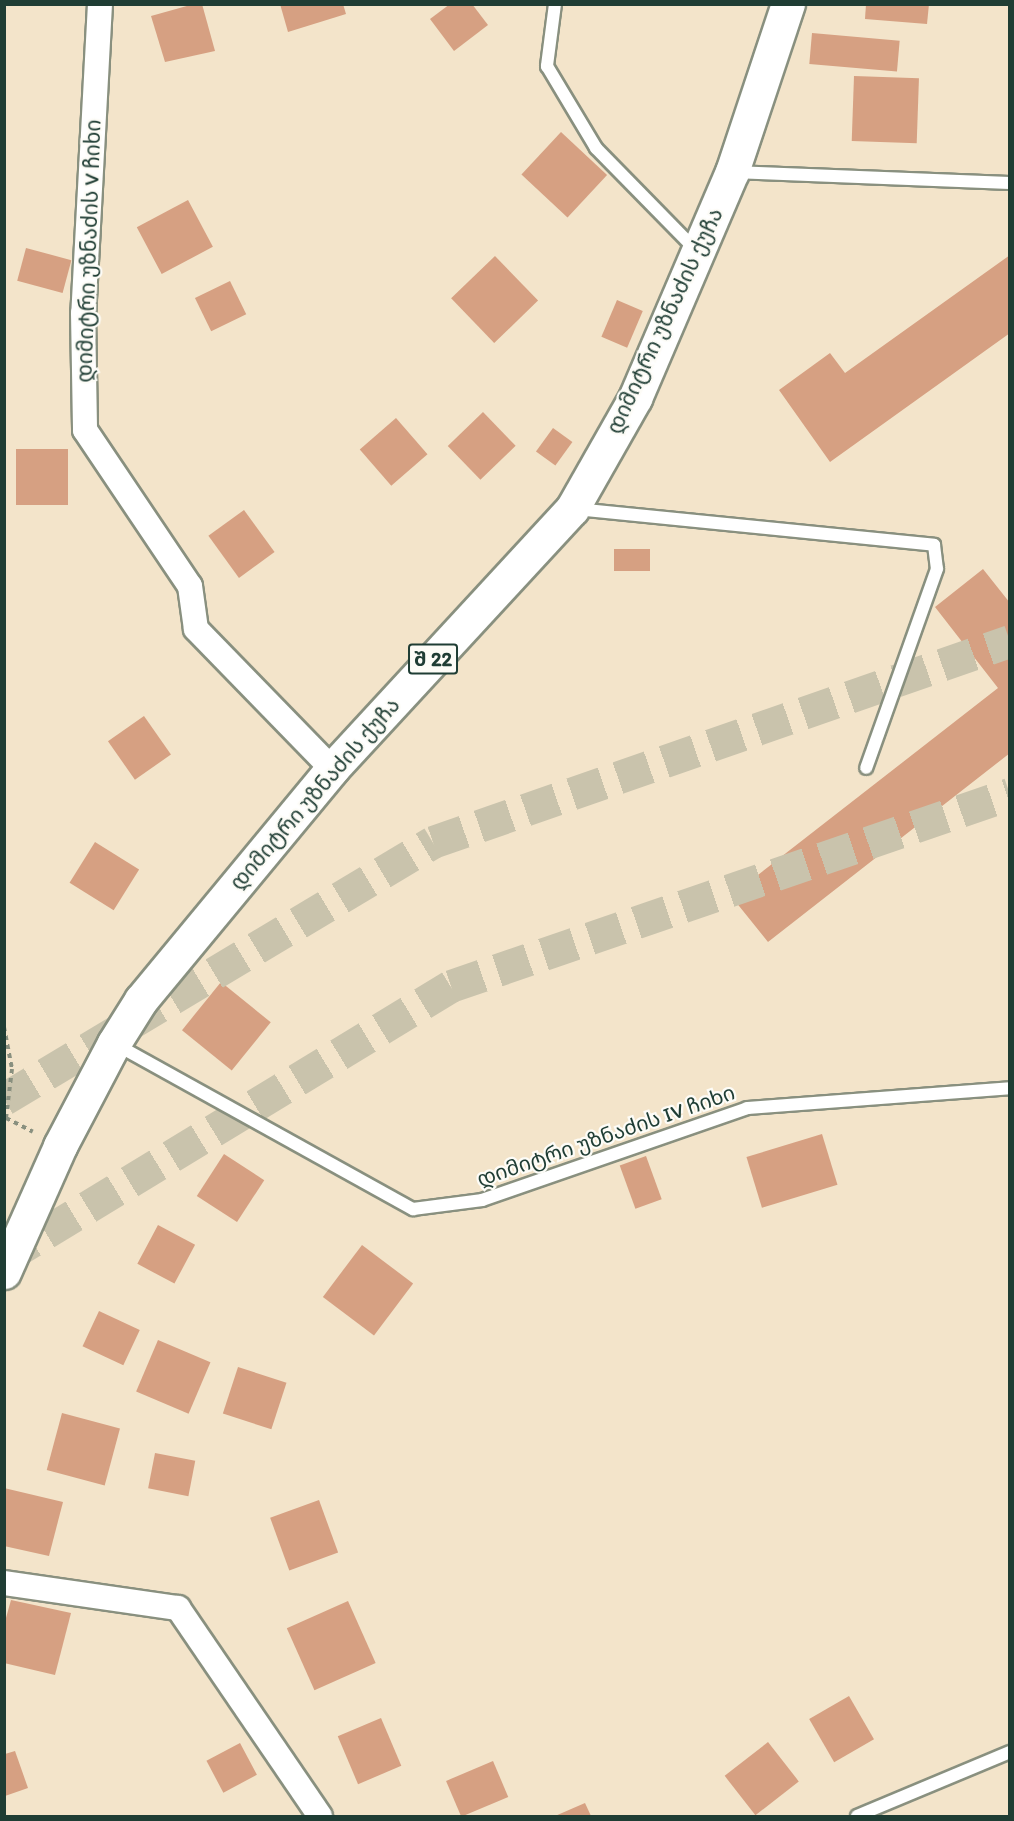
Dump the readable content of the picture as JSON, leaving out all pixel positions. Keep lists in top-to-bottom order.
{
  "streets": {
    "main road": ["დიმიტრი უზნაძის ქუჩა", "შ 22"],
    "street": ["დიმიტრი უზნაძის V ჩიხი"],
    "lane": ["დიმიტრი უზნაძის IV ჩიხი"]
  },
  "crossings": [
    ["დიმიტრი უზნაძის V ჩიხი", "დიმიტრი უზნაძის ქუჩა"],
    ["დიმიტრი უზნაძის ქუჩა", "დიმიტრი უზნაძის IV ჩიხი"]
  ]
}
